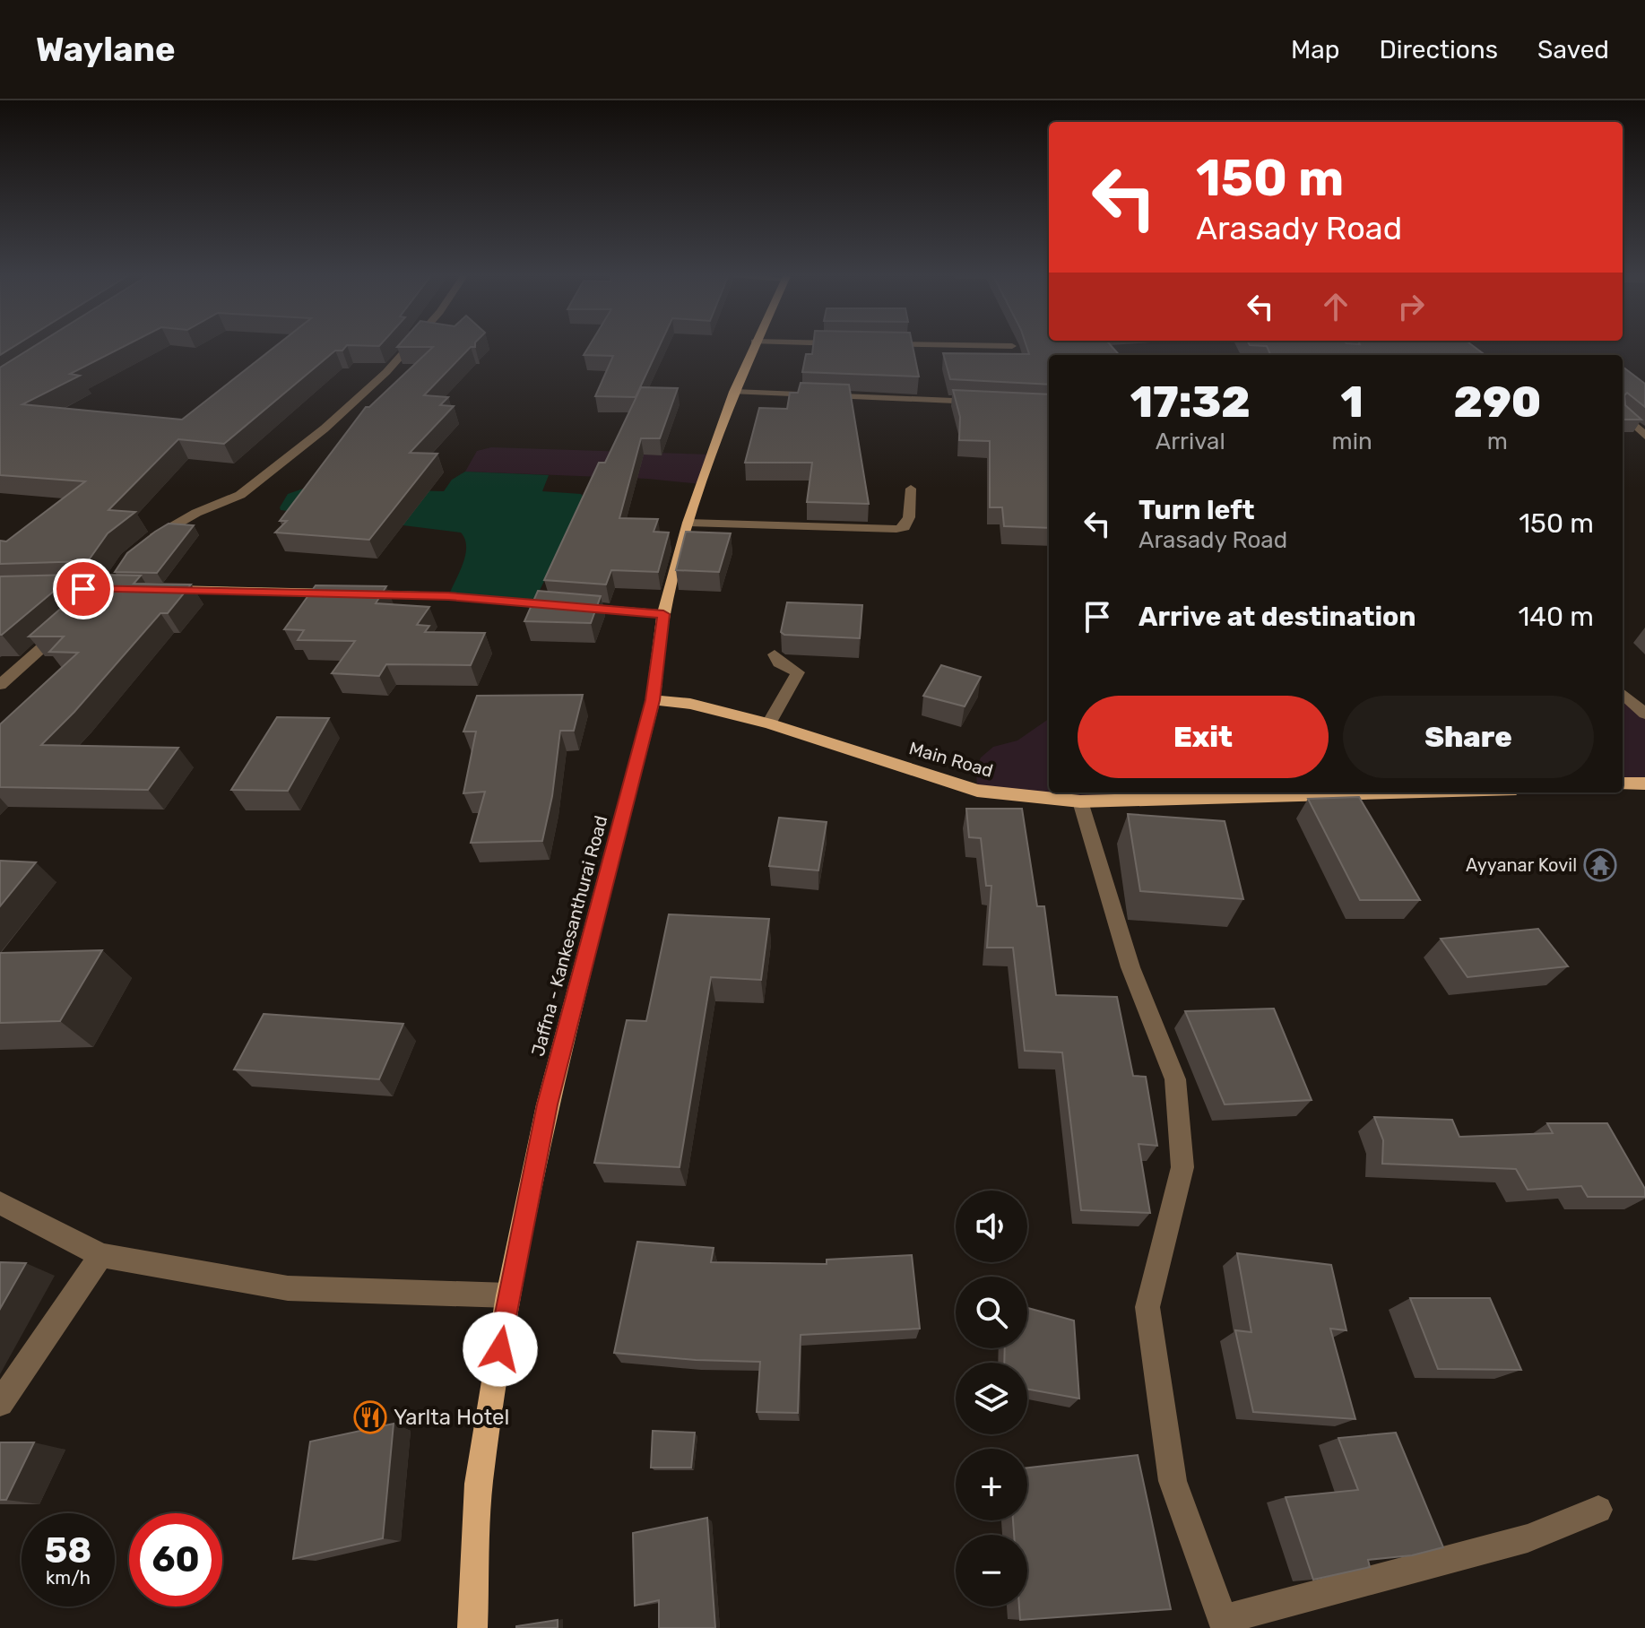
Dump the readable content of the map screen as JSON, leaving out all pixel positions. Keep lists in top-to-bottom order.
{
  "streets": {
    "main road": ["Main Road", "Jaffna - Kankesanthurai Road"]
  },
  "crossings": [
    ["Main Road", "Jaffna - Kankesanthurai Road"]
  ],
  "places": {
    "temple": ["Ayyanar Kovil"],
    "restaurant": ["Yarlta Hotel"]
  },
  "page": {
    "header": "Waylane",
    "nav": ["Map", "Directions", "Saved"],
    "turn": ["150 m", "Arasady Road"],
    "eta": [
      "17:32",
      "Arrival",
      "1",
      "min",
      "290",
      "m"
    ],
    "list": [
      {
        "name": "Turn left",
        "note": "Arasady Road",
        "value": "150 m"
      },
      {
        "name": "Arrive at destination",
        "value": "140 m"
      }
    ],
    "buttons": ["Exit", "Share"],
    "map_buttons": ["+", "−"],
    "speed": "58 km/h",
    "limit": "60"
  }
}
